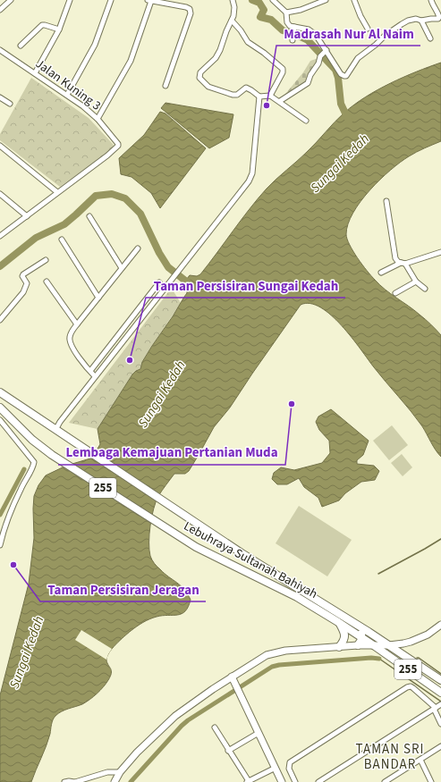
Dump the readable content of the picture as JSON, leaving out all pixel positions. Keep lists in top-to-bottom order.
{
  "streets": {
    "main road": ["255", "Lebuhraya Sultanah Bahiyah"],
    "street": ["Jalan Kuning 3"]
  },
  "districts": ["TAMAN SRI BANDAR"],
  "water": ["Sungai Kedah"],
  "places": [
    "Madrasah Nur Al Naim",
    "Taman Persisiran Sungai Kedah",
    "Lembaga Kemajuan Pertanian Muda",
    "Taman Persisiran Jeragan"
  ]
}
